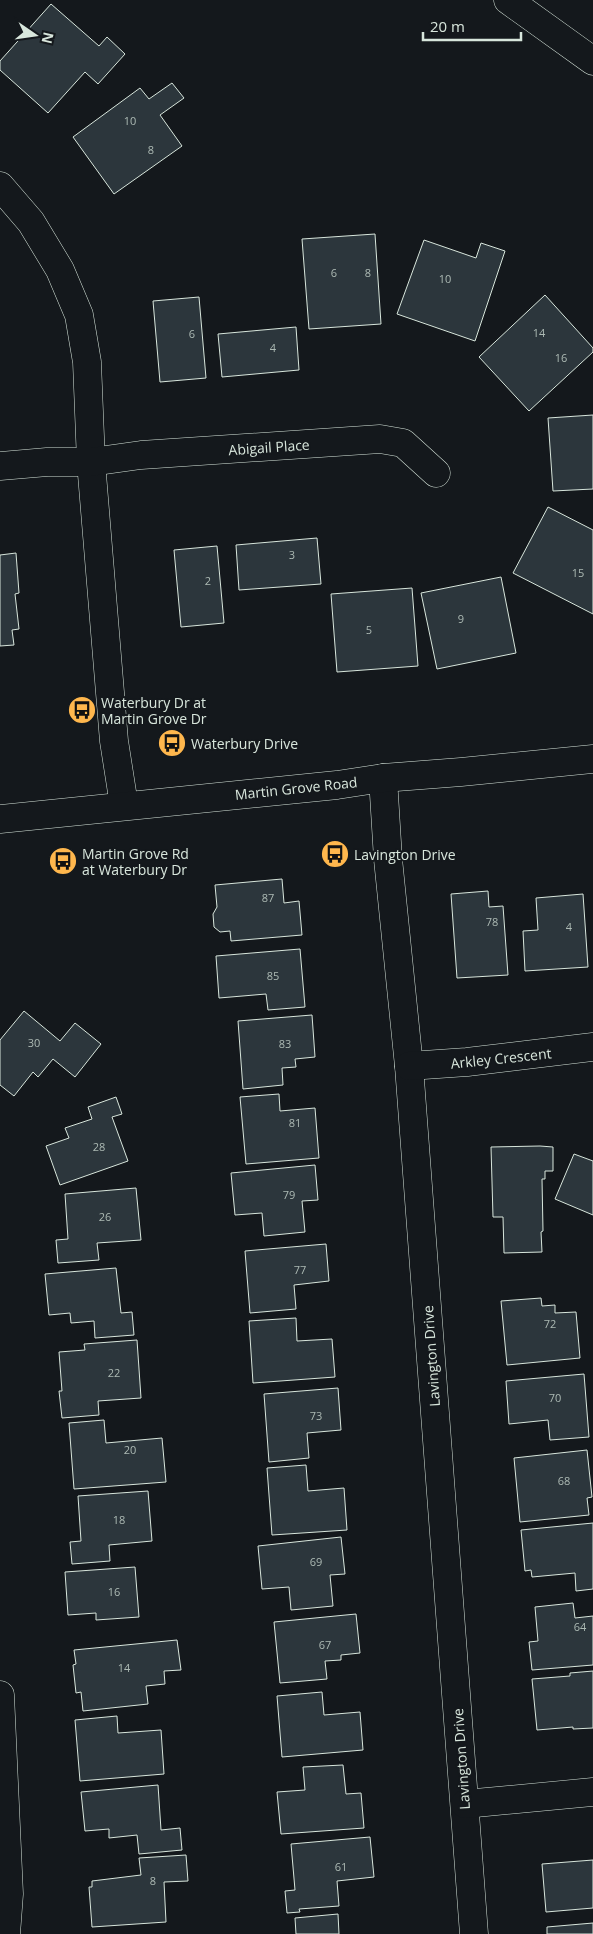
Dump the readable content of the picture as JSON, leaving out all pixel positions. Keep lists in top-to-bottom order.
{
  "streets": {
    "main road": [
      "Abigail Place",
      "Martin Grove Road",
      "Arkley Crescent",
      "Lavington Drive"
    ]
  },
  "crossings": [
    ["Martin Grove Road", "Lavington Drive"],
    ["Arkley Crescent", "Lavington Drive"]
  ],
  "places": {
    "bus stop": [
      "Waterbury Dr at Martin Grove Dr",
      "Waterbury Drive",
      "Lavington Drive",
      "Martin Grove Rd at Waterbury Dr"
    ]
  },
  "house_numbers": [
    "10",
    "8",
    "6",
    "8",
    "10",
    "14",
    "6",
    "4",
    "16",
    "3",
    "15",
    "2",
    "9",
    "5",
    "87",
    "78",
    "4",
    "85",
    "30",
    "83",
    "81",
    "28",
    "79",
    "26",
    "77",
    "72",
    "22",
    "70",
    "73",
    "20",
    "68",
    "18",
    "69",
    "16",
    "64",
    "67",
    "14",
    "61",
    "8"
  ],
  "scale_bar": "20 m",
  "north": "right"
}
